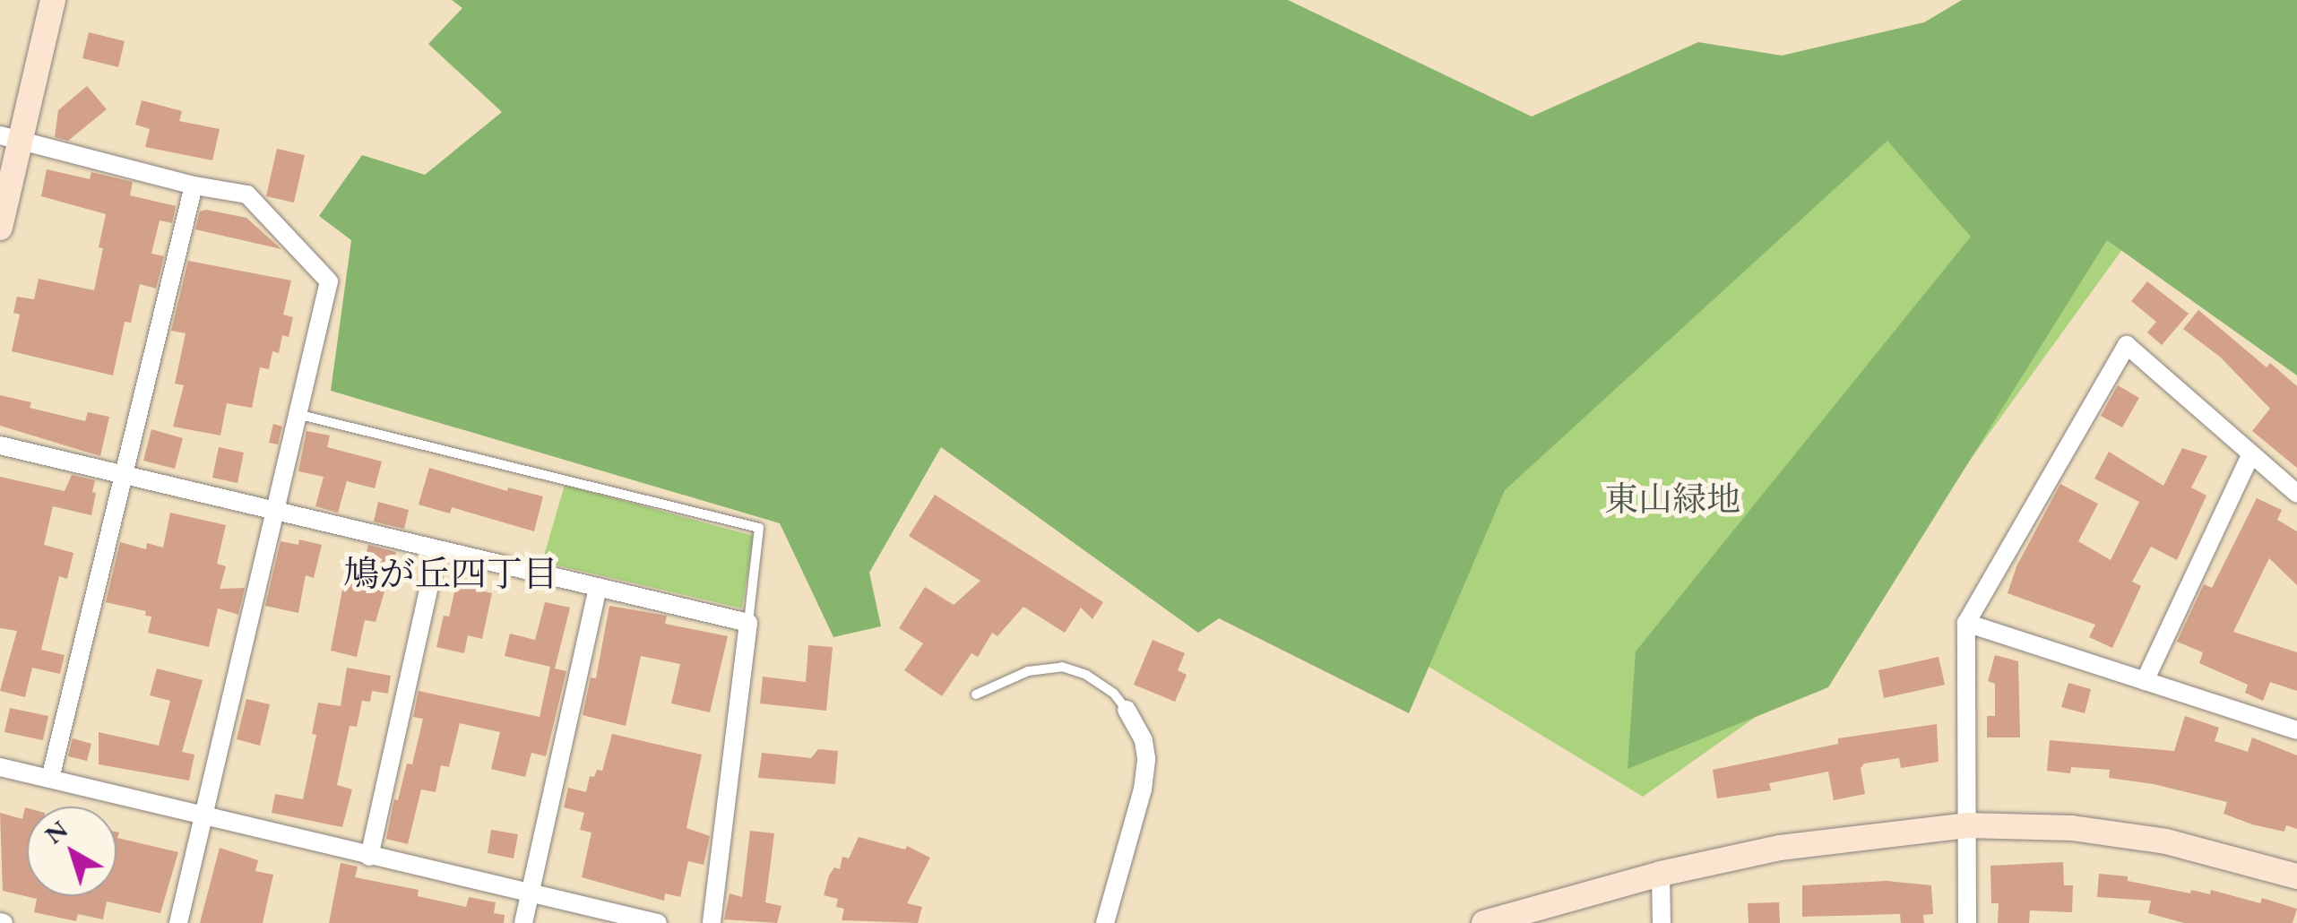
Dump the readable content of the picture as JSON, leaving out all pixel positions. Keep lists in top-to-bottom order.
{
  "districts": ["鳩が丘四丁目"],
  "parks": ["東山緑地"],
  "north": "top left"
}
